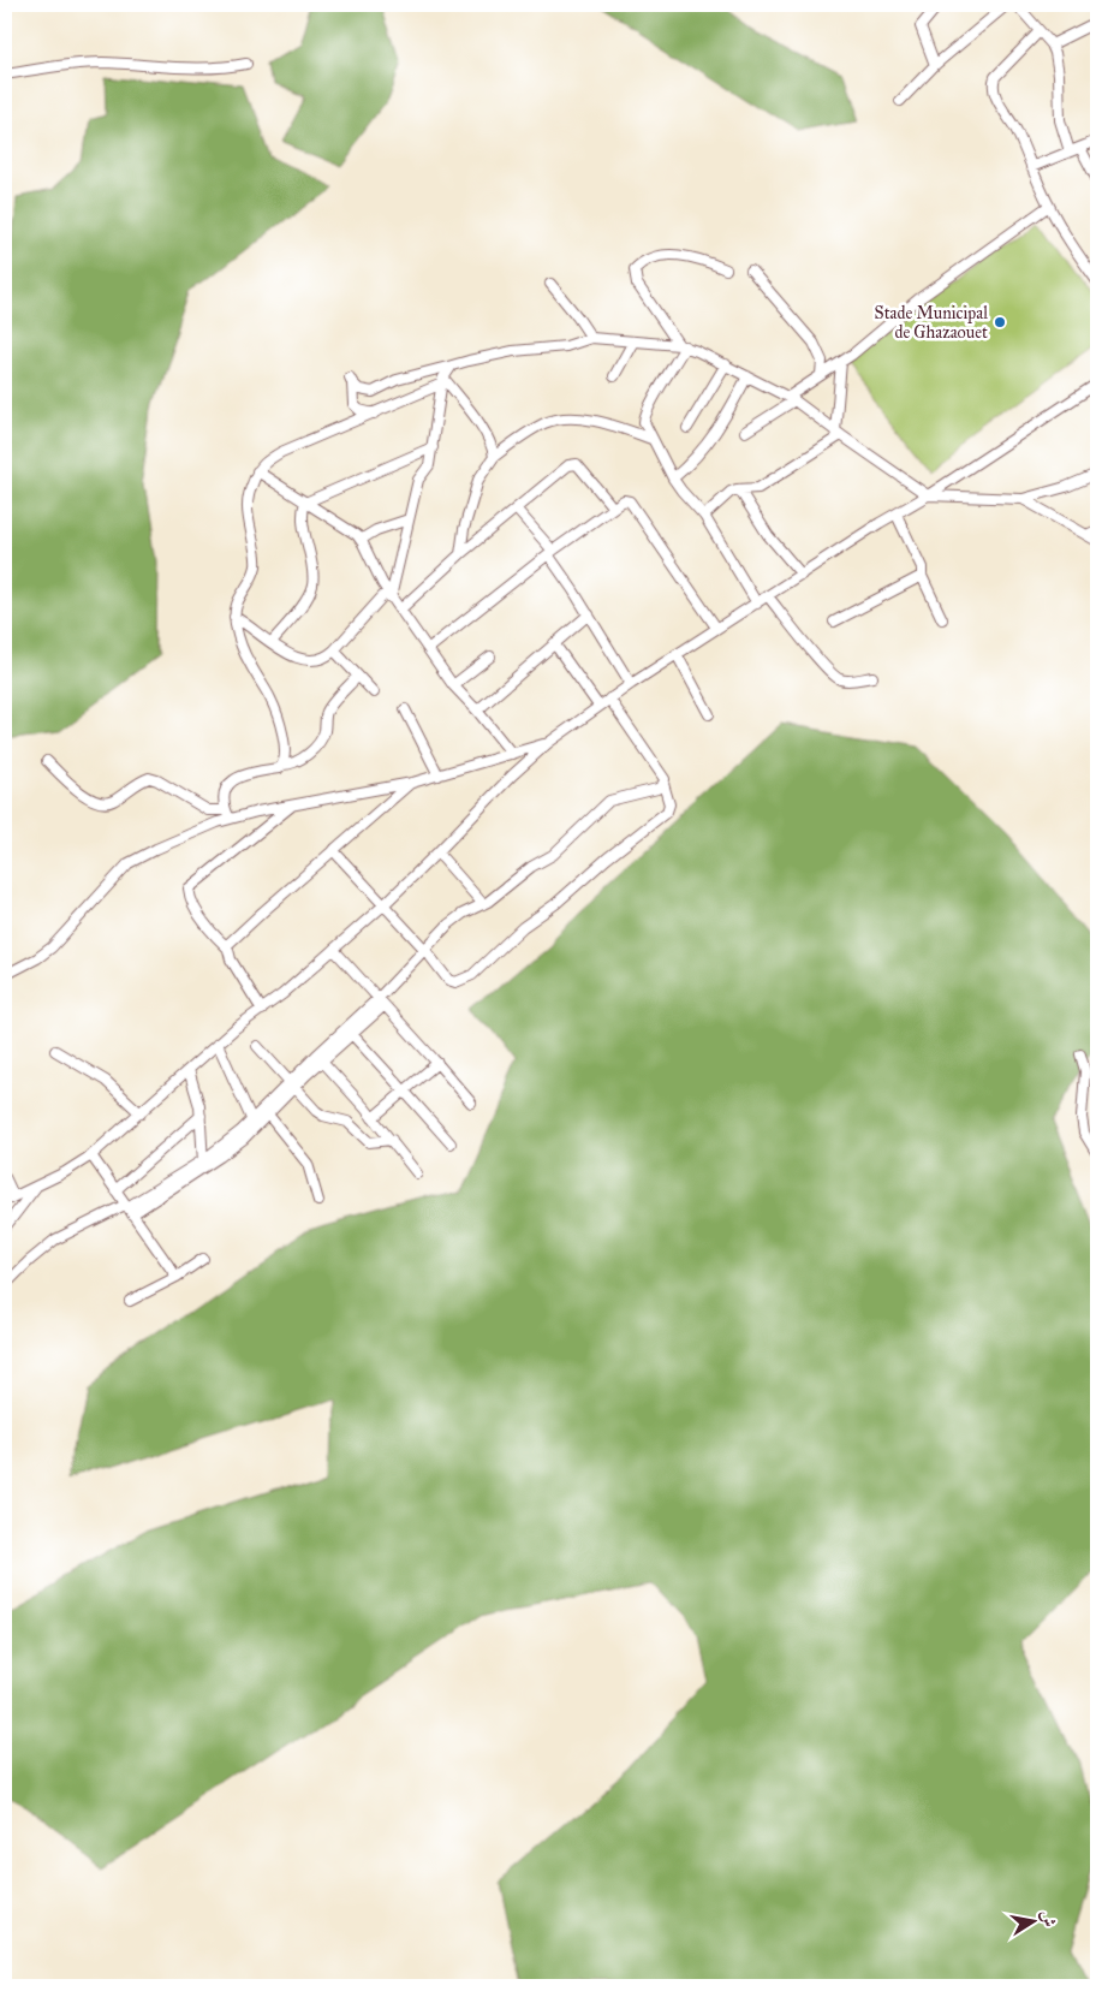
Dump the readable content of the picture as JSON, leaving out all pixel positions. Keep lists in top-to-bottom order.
{
  "places": ["Stade Municipal de Ghazaouet"],
  "north": "right"
}
